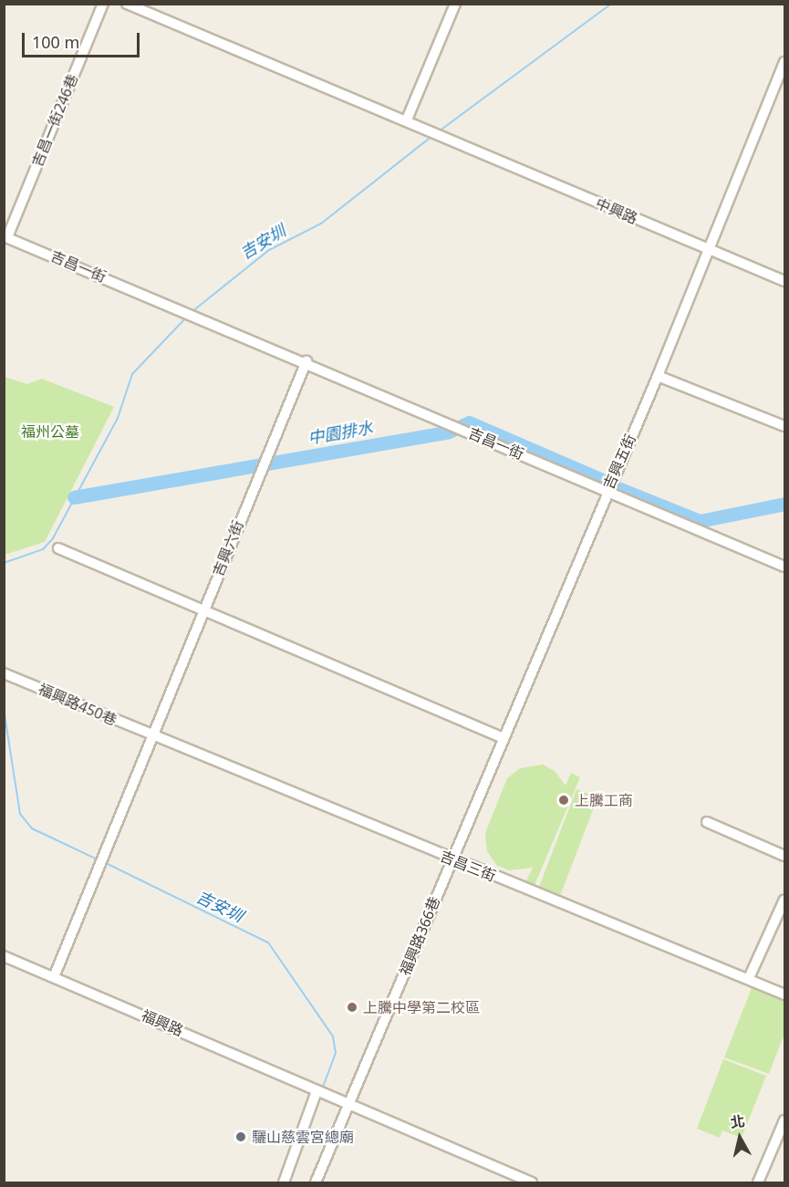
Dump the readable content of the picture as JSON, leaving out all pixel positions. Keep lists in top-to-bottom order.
{
  "streets": {
    "street": [
      "吉昌一街246巷",
      "中興路",
      "吉昌一街",
      "吉興五街",
      "吉興六街",
      "福興路450巷",
      "吉昌三街",
      "福興路366巷",
      "福興路"
    ]
  },
  "crossings": [
    ["吉昌一街246巷", "吉昌一街"],
    ["中興路", "吉興五街"],
    ["吉昌一街", "吉興五街"],
    ["吉昌一街", "吉興六街"],
    ["吉興五街", "吉昌三街"],
    ["吉興五街", "福興路366巷"],
    ["吉興六街", "福興路450巷"],
    ["吉興六街", "吉昌三街"],
    ["吉興六街", "福興路"],
    ["福興路450巷", "吉昌三街"],
    ["吉昌三街", "福興路366巷"],
    ["福興路366巷", "福興路"]
  ],
  "water": ["吉安圳", "中園排水"],
  "parks": ["福州公墓"],
  "places": ["上騰工商", "上騰中學第二校區", "驪山慈雲宮總廟"],
  "scale_bar": "100 m",
  "north": "top"
}
